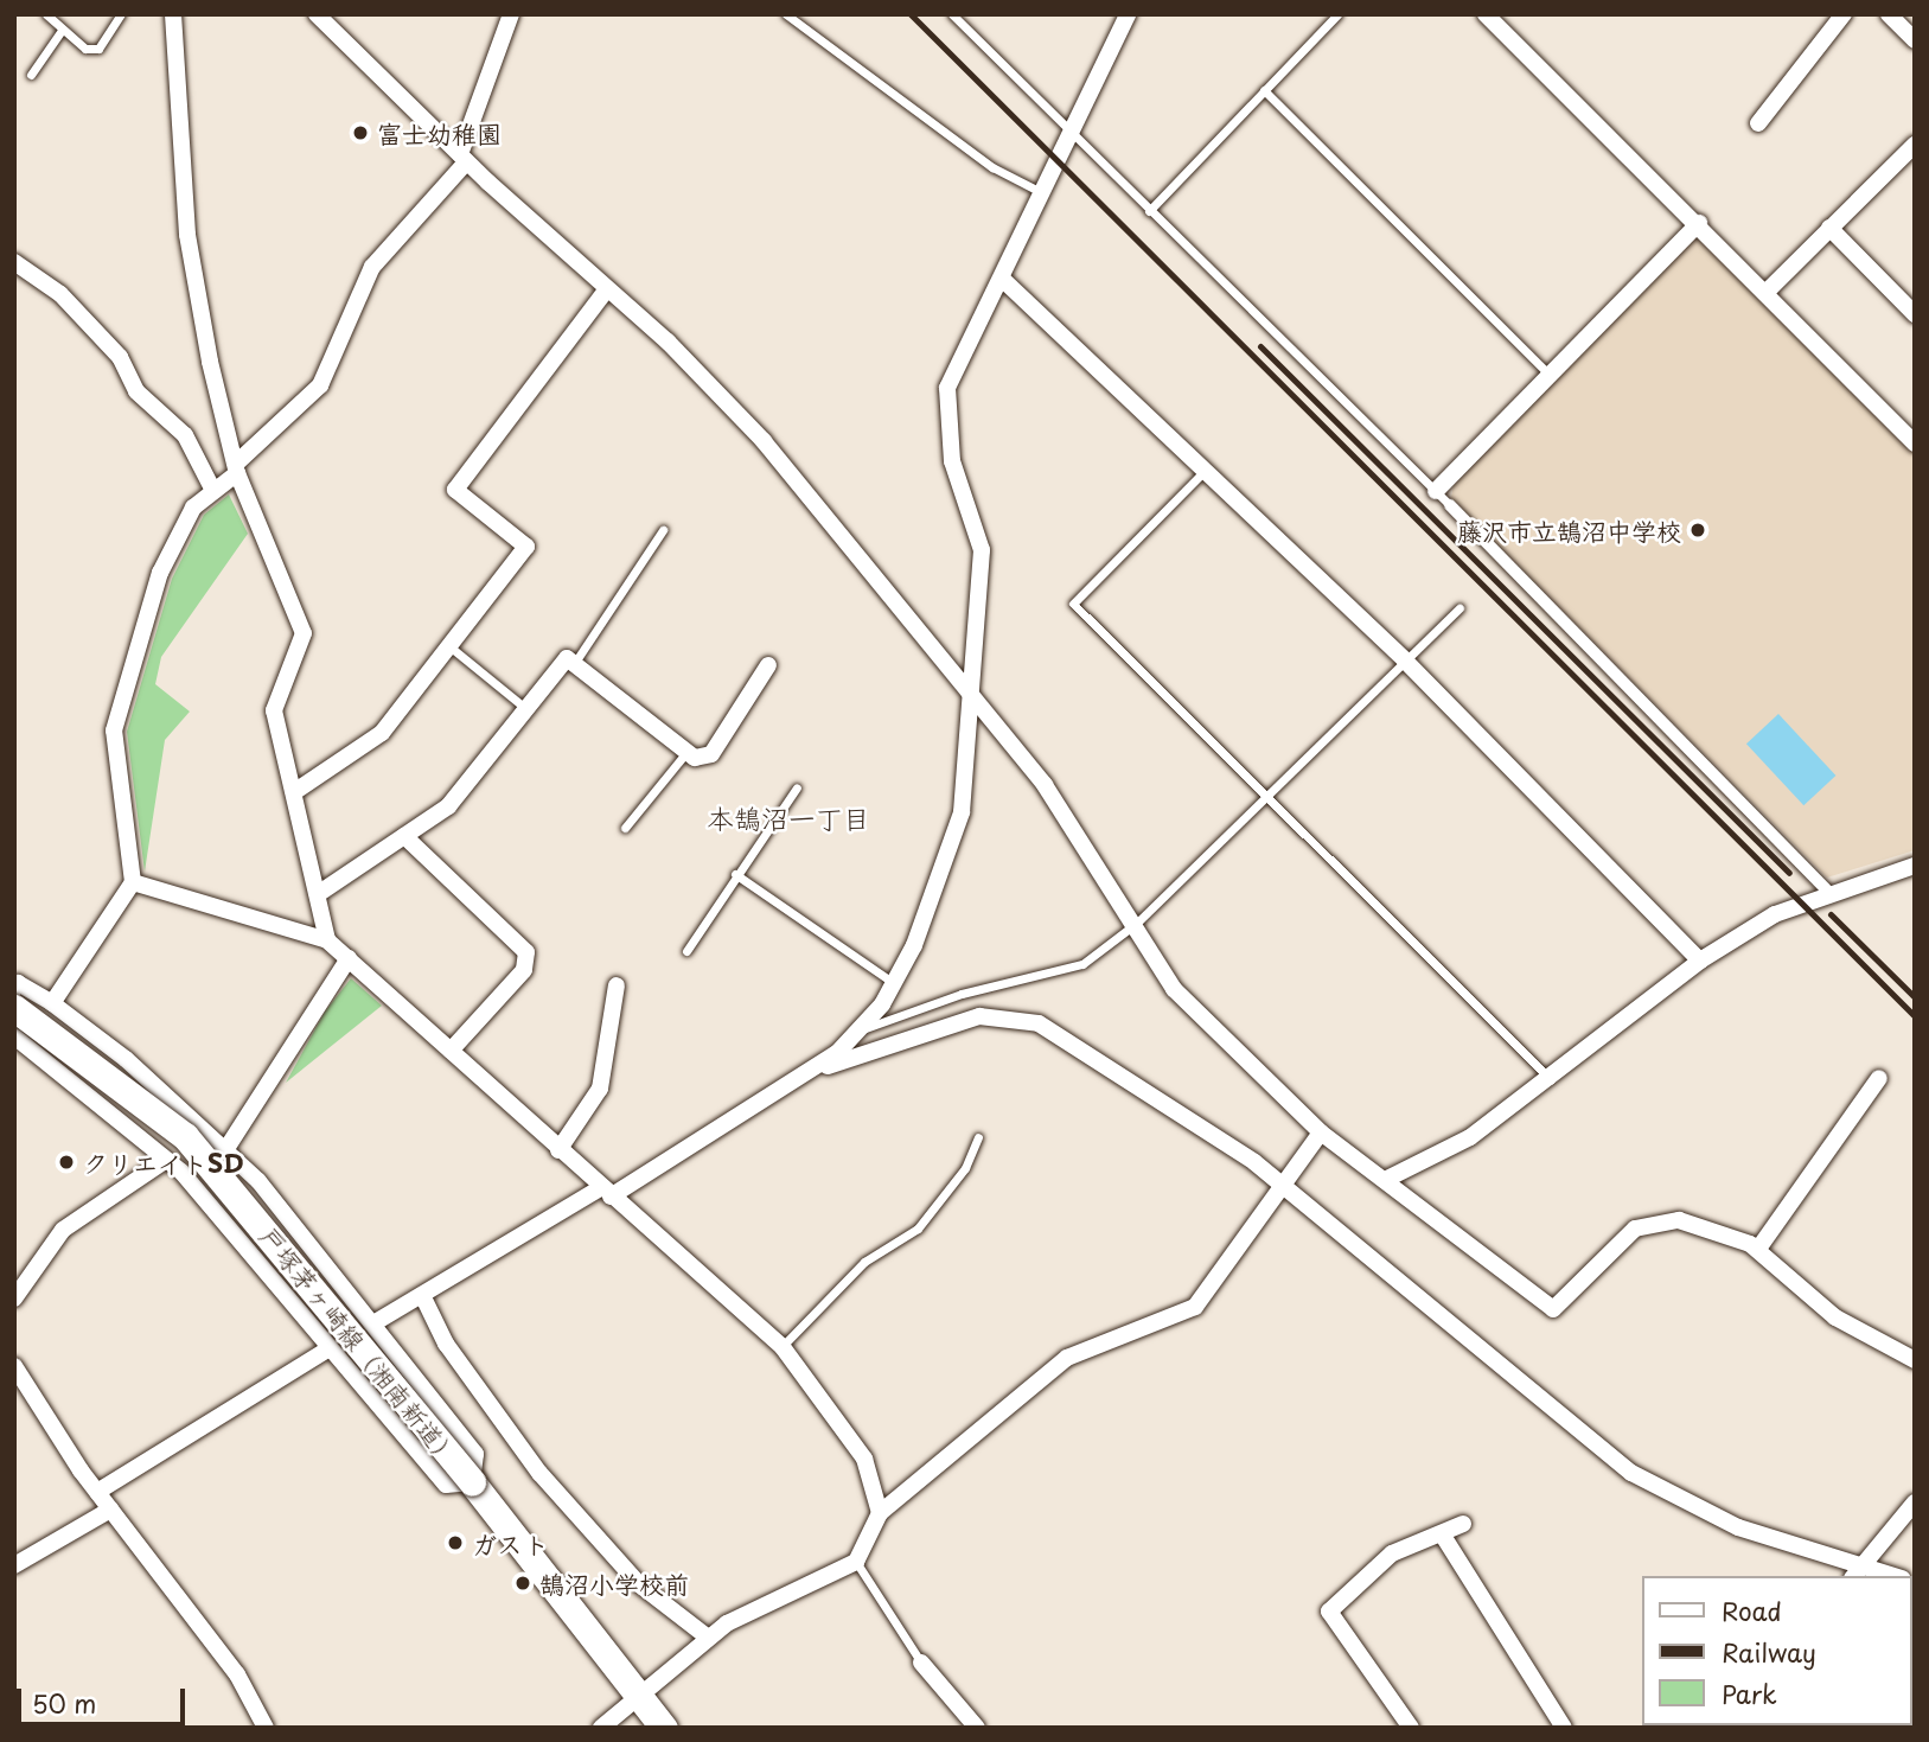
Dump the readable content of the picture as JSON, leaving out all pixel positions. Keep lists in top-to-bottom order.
{
  "streets": {
    "main road": ["戸塚茅ヶ崎線（湘南新道）"]
  },
  "districts": ["本鵠沼一丁目"],
  "places": [
    "富士幼稚園",
    "藤沢市立鵠沼中学校",
    "クリエイトSD",
    "ガスト",
    "鵠沼小学校前"
  ],
  "legend": ["Road", "Railway", "Park"],
  "scale_bar": "50 m"
}
